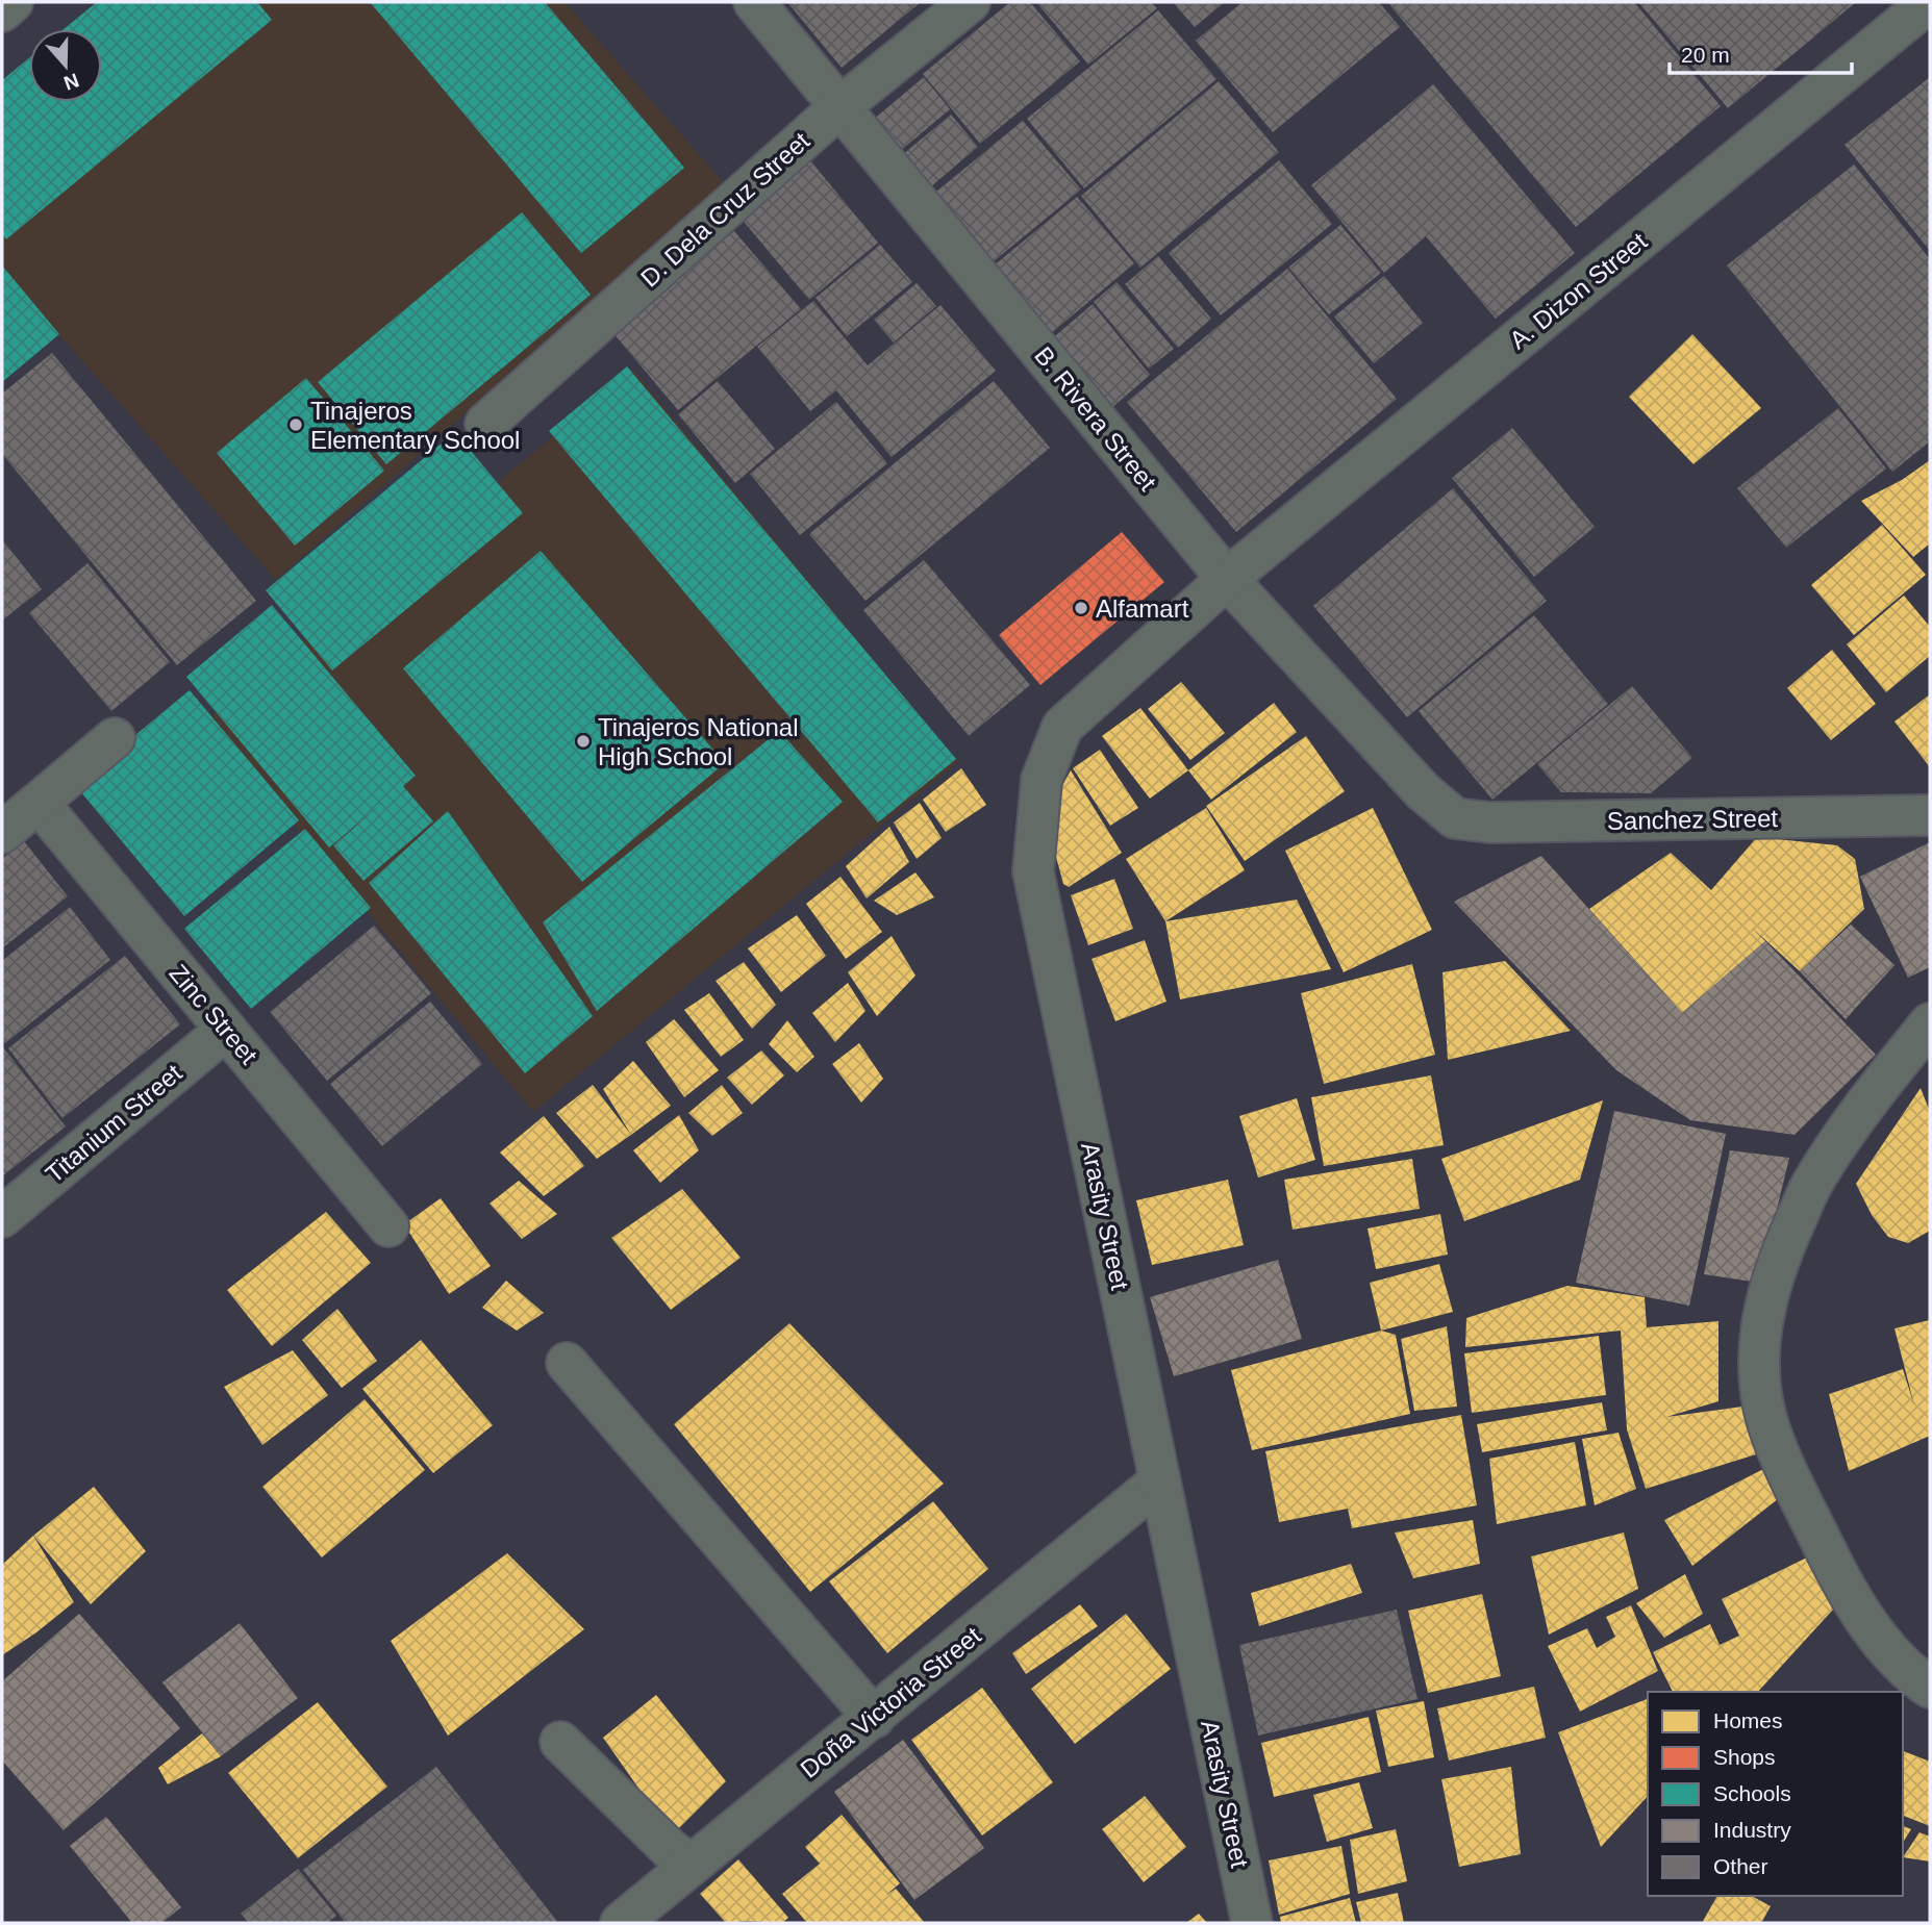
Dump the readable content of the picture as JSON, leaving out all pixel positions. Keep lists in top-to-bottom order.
{
  "streets": {
    "street": [
      "D. Dela Cruz Street",
      "A. Dizon Street",
      "B. Rivera Street",
      "Sanchez Street",
      "Zinc Street",
      "Titanium Street",
      "Arasity Street",
      "Doña Victoria Street"
    ]
  },
  "crossings": [
    ["D. Dela Cruz Street", "B. Rivera Street"],
    ["A. Dizon Street", "B. Rivera Street"],
    ["A. Dizon Street", "Arasity Street"],
    ["B. Rivera Street", "Sanchez Street"],
    ["B. Rivera Street", "Arasity Street"],
    ["Zinc Street", "Titanium Street"],
    ["Arasity Street", "Doña Victoria Street"]
  ],
  "places": ["Tinajeros Elementary School", "Alfamart", "Tinajeros National High School"],
  "legend": [
    "Homes",
    "Shops",
    "Schools",
    "Industry",
    "Other"
  ],
  "scale_bar": "20 m",
  "north": "bottom"
}
